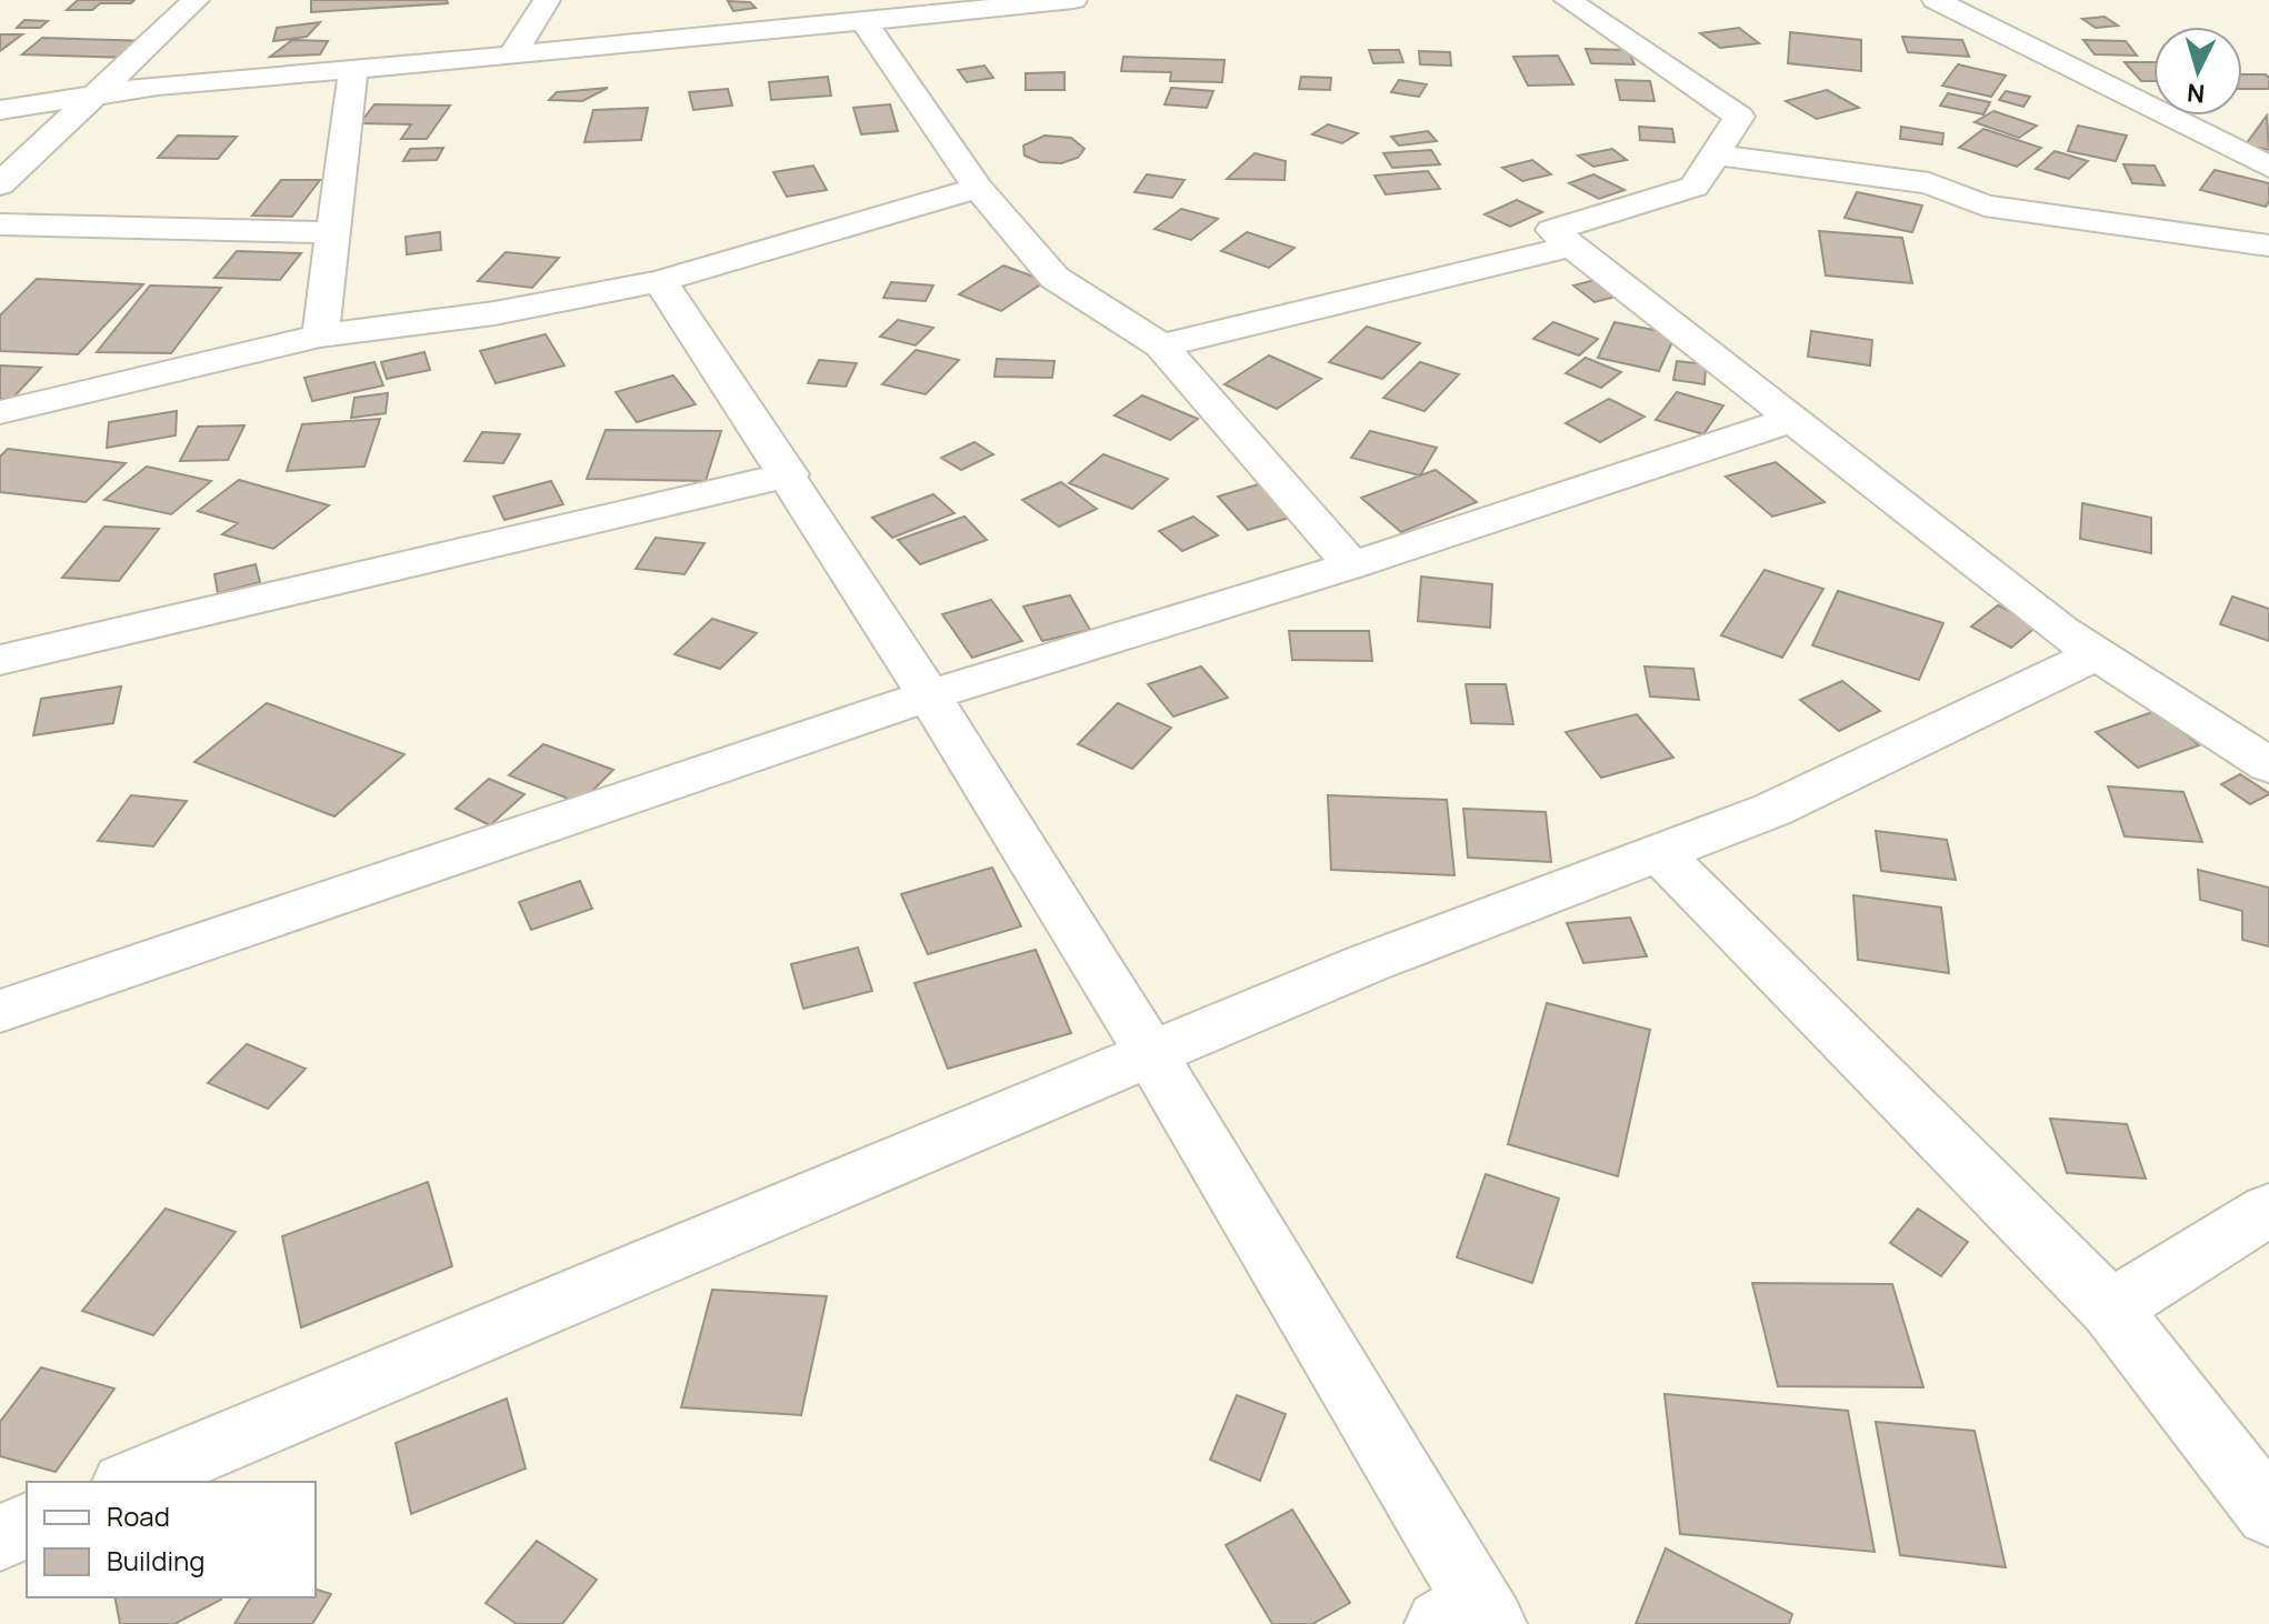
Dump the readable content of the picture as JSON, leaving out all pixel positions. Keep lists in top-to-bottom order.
{
  "legend": ["Road", "Building"],
  "north": "bottom"
}
